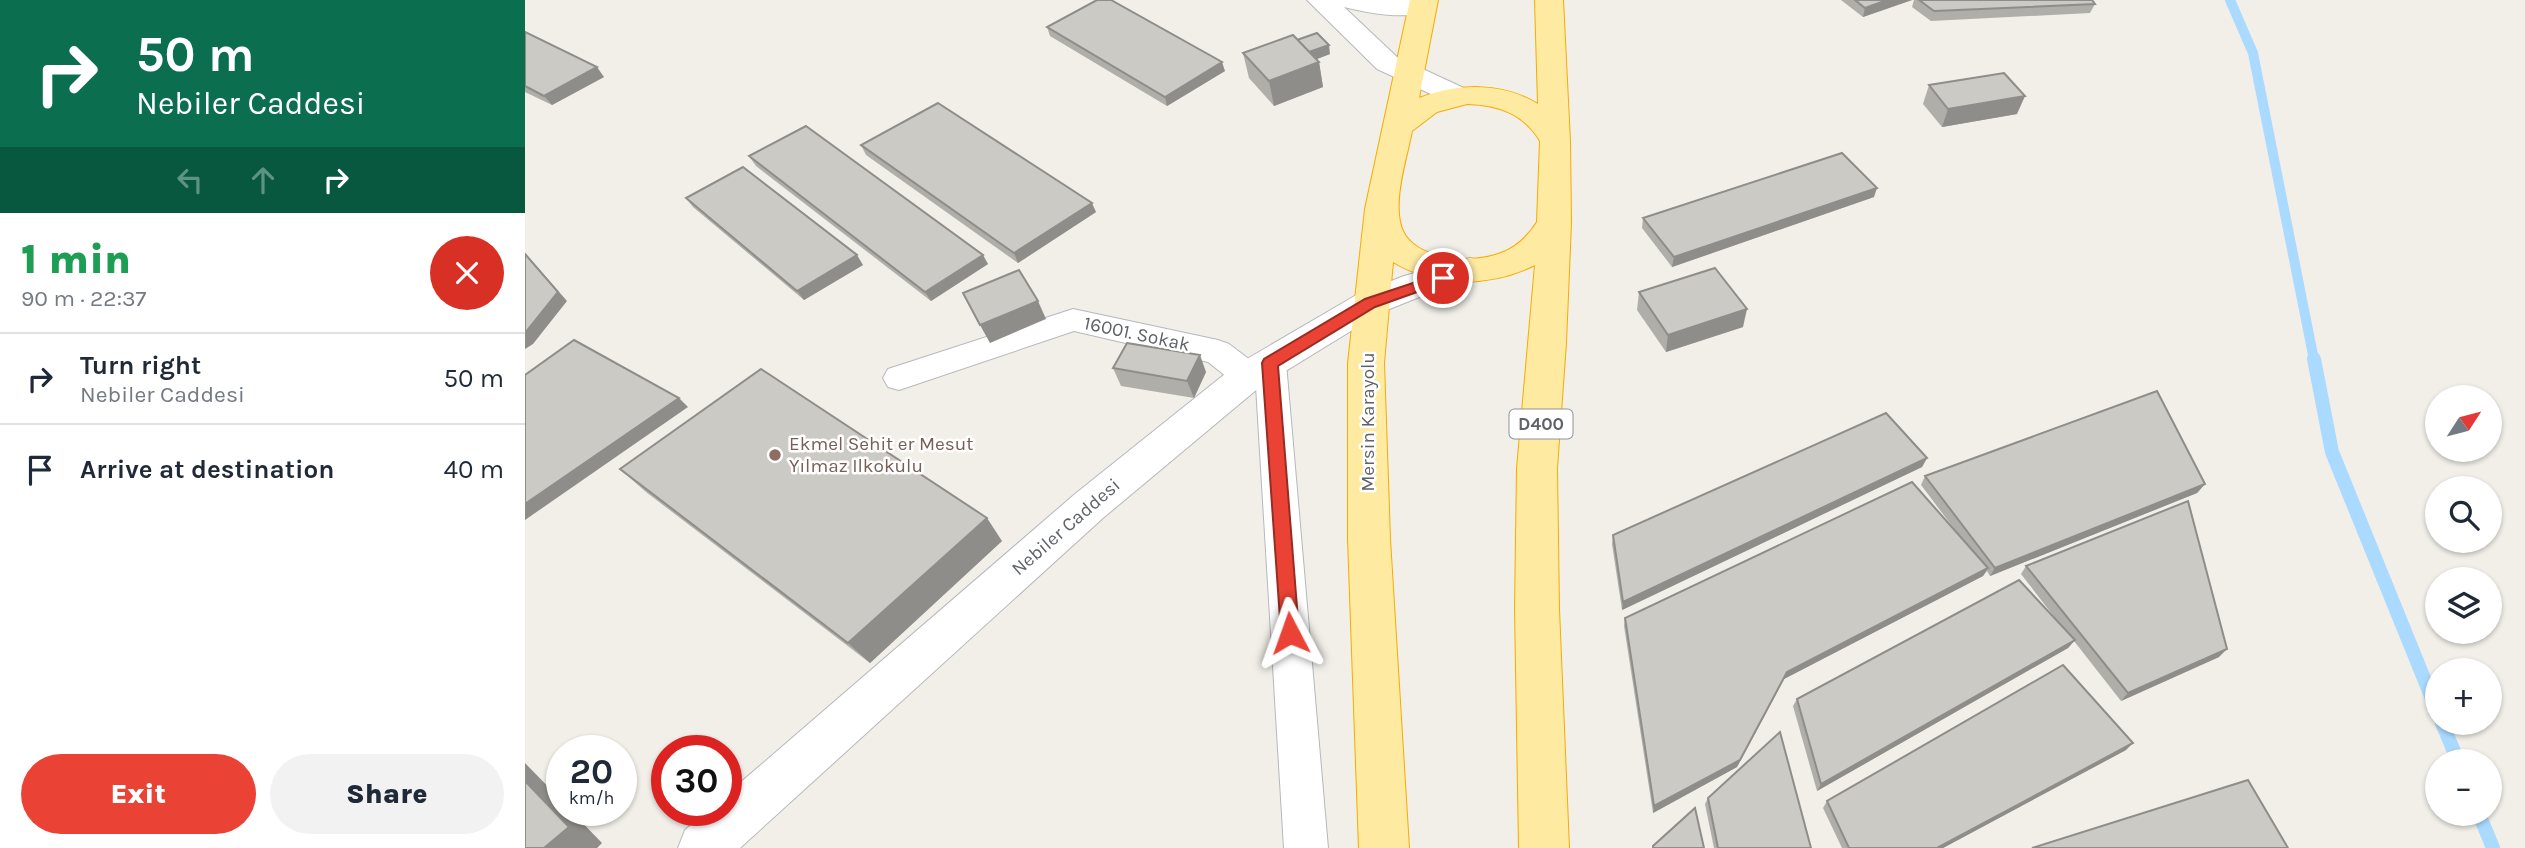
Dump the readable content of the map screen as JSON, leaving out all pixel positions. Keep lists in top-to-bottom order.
{
  "streets": {
    "highway": ["Mersin Karayolu", "D400"],
    "street": ["16001. Sokak", "Nebiler Caddesi"]
  },
  "crossings": [
    ["16001. Sokak", "Nebiler Caddesi"],
    ["Mersin Karayolu", "D400"],
    ["Mersin Karayolu", "Nebiler Caddesi"],
    ["D400", "Nebiler Caddesi"]
  ],
  "places": ["Ekmel Sehit er Mesut Yılmaz Ilkokulu"],
  "north": "top right",
  "page": {
    "turn": ["50 m", "Nebiler Caddesi"],
    "heading": ["1 min", "90 m · 22:37"],
    "list": [
      {
        "name": "Turn right",
        "note": "Nebiler Caddesi",
        "value": "50 m"
      },
      {
        "name": "Arrive at destination",
        "value": "40 m"
      }
    ],
    "map_buttons": ["+", "−"],
    "speed": "20 km/h",
    "limit": "30",
    "buttons": ["Exit", "Share"]
  }
}
